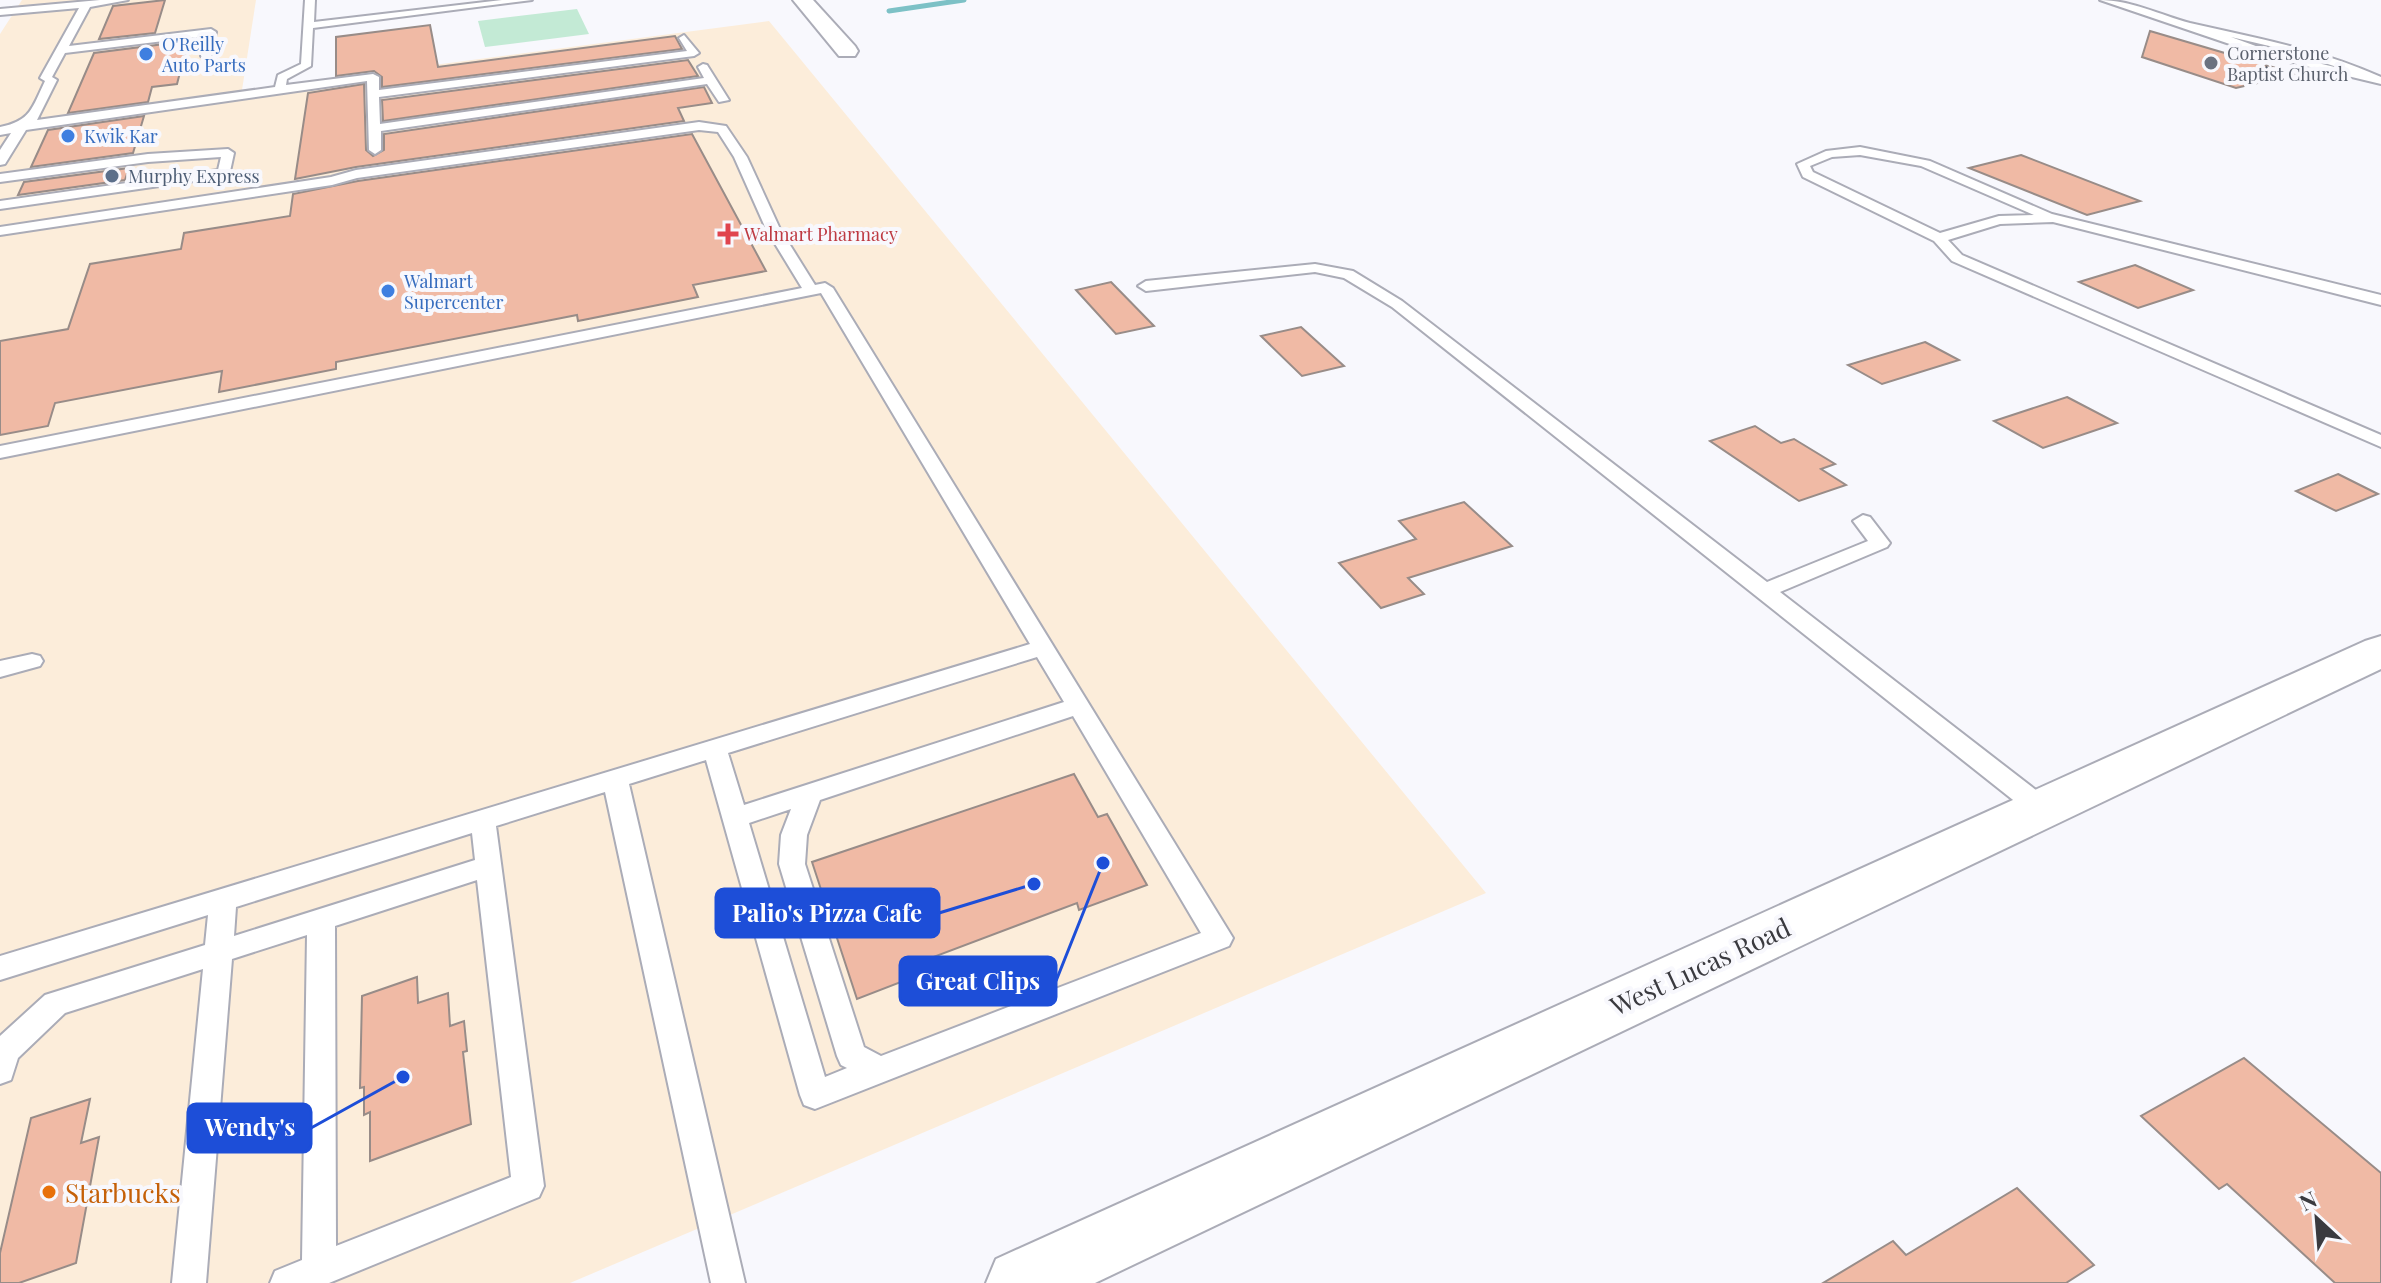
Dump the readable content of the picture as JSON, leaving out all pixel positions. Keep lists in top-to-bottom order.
{
  "streets": {
    "main road": ["West Lucas Road"]
  },
  "places": {
    "other": [
      "O'Reilly Auto Parts",
      "Cornerstone Baptist Church",
      "Kwik Kar",
      "Murphy Express",
      "Walmart Supercenter",
      "Great Clips",
      "Palio's Pizza Cafe",
      "Wendy's",
      "Starbucks"
    ],
    "health": ["Walmart Pharmacy"]
  },
  "north": "top left"
}
